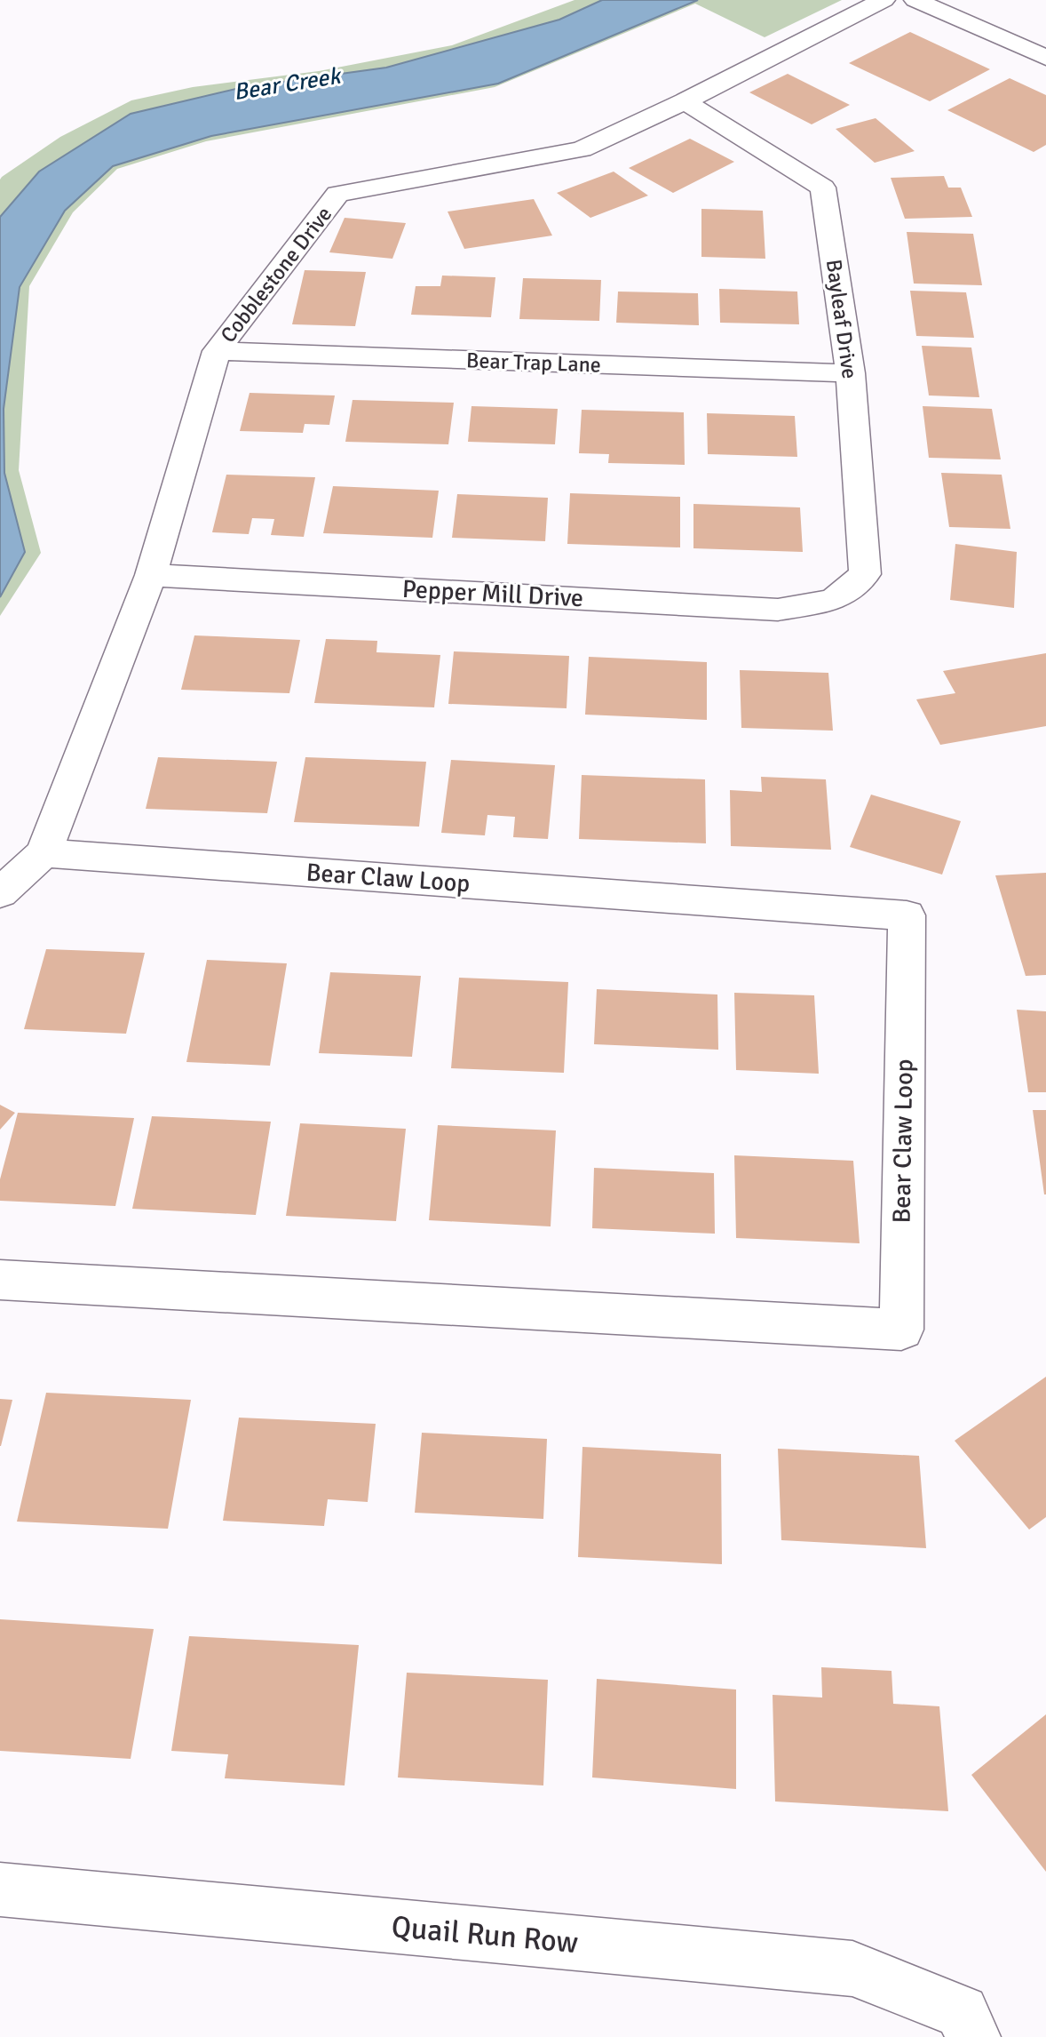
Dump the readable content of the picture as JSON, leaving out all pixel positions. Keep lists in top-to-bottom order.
{
  "streets": {
    "street": [
      "Cobblestone Drive",
      "Bayleaf Drive",
      "Bear Trap Lane",
      "Pepper Mill Drive",
      "Bear Claw Loop",
      "Quail Run Row"
    ]
  },
  "crossings": [
    ["Cobblestone Drive", "Bayleaf Drive"],
    ["Cobblestone Drive", "Bear Trap Lane"],
    ["Cobblestone Drive", "Pepper Mill Drive"],
    ["Cobblestone Drive", "Bear Claw Loop"],
    ["Bayleaf Drive", "Bear Trap Lane"],
    ["Bayleaf Drive", "Pepper Mill Drive"]
  ],
  "water": ["Bear Creek"]
}
